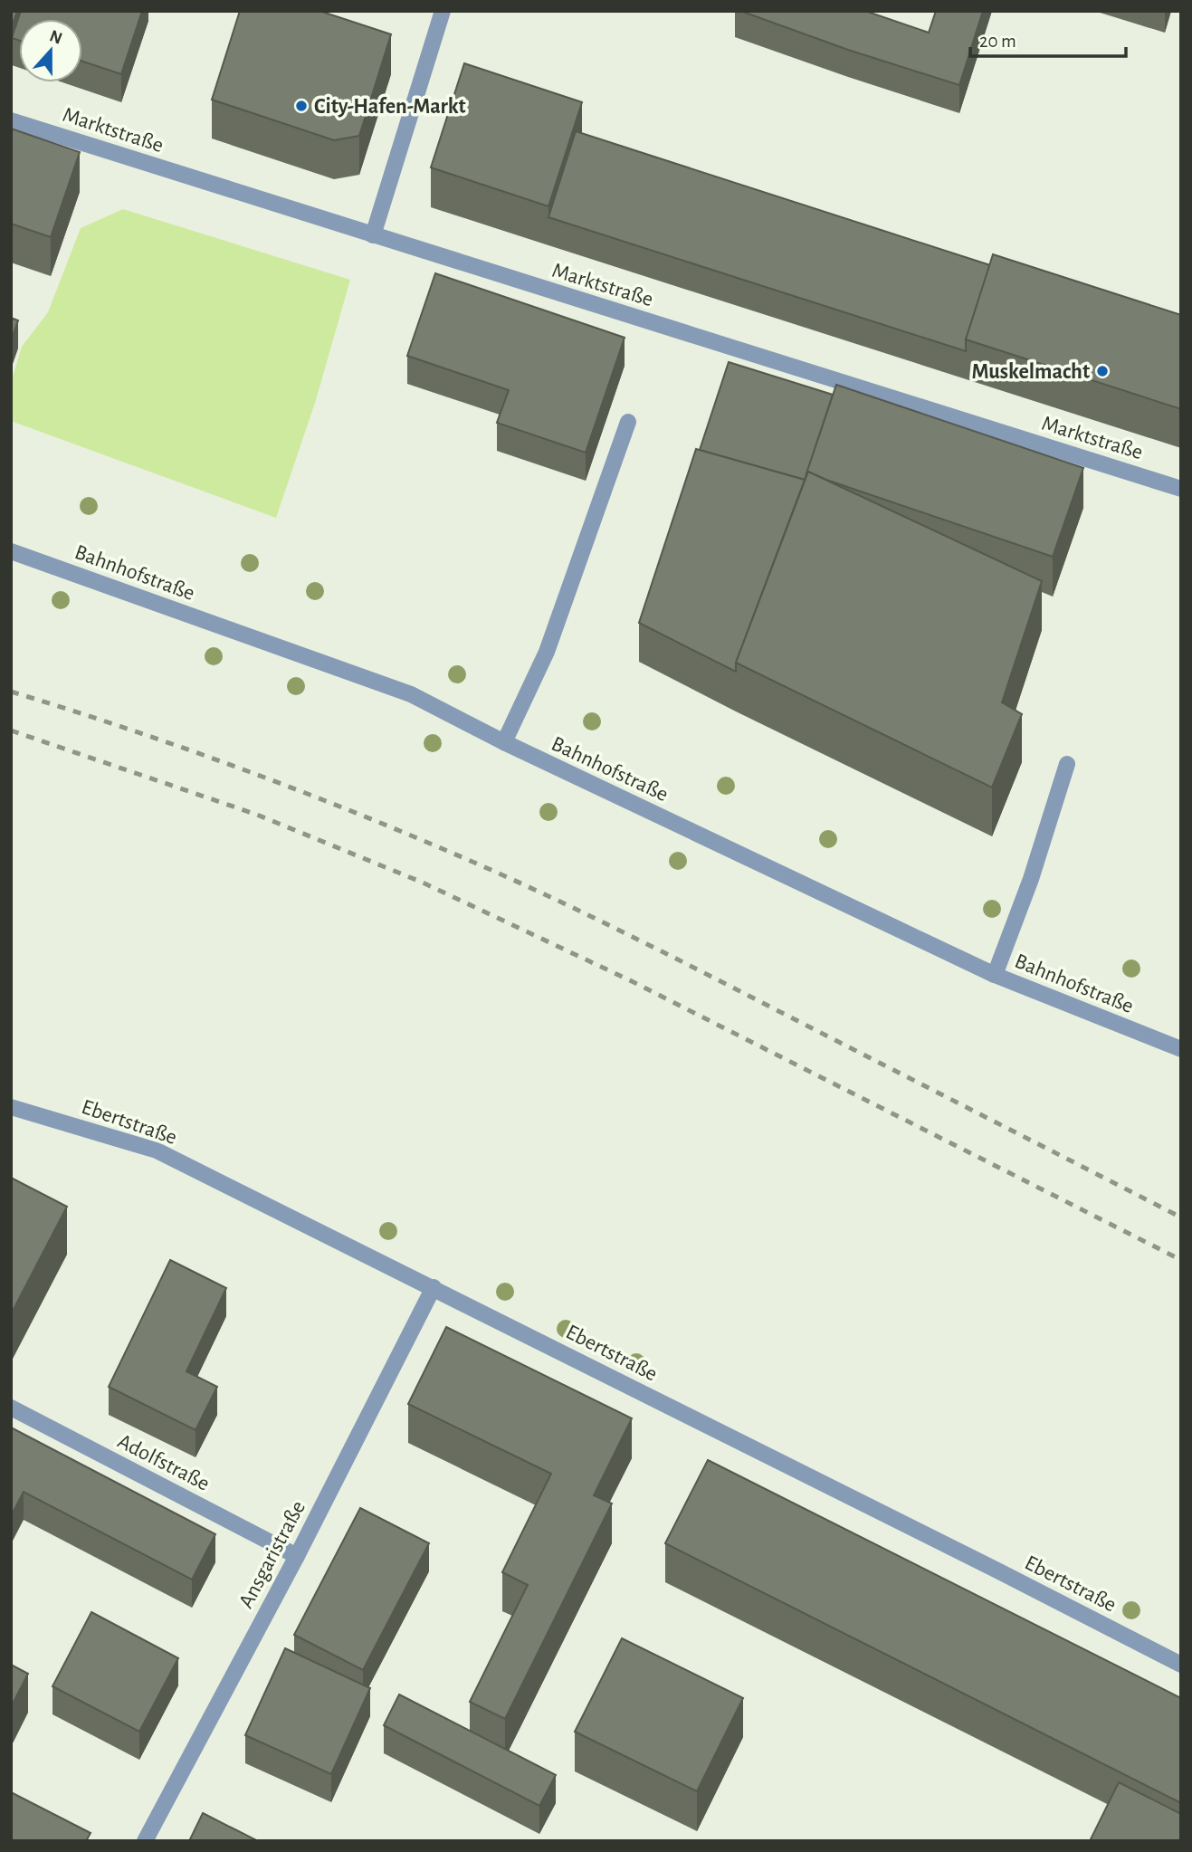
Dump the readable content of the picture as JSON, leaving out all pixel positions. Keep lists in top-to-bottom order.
{
  "streets": {
    "street": [
      "Marktstraße",
      "Bahnhofstraße",
      "Ebertstraße",
      "Adolfstraße",
      "Ansgaristraße"
    ]
  },
  "crossings": [
    ["Ebertstraße", "Ansgaristraße"],
    ["Adolfstraße", "Ansgaristraße"]
  ],
  "places": ["City-Hafen-Markt", "Muskelmacht"],
  "scale_bar": "20 m",
  "north": "top"
}
